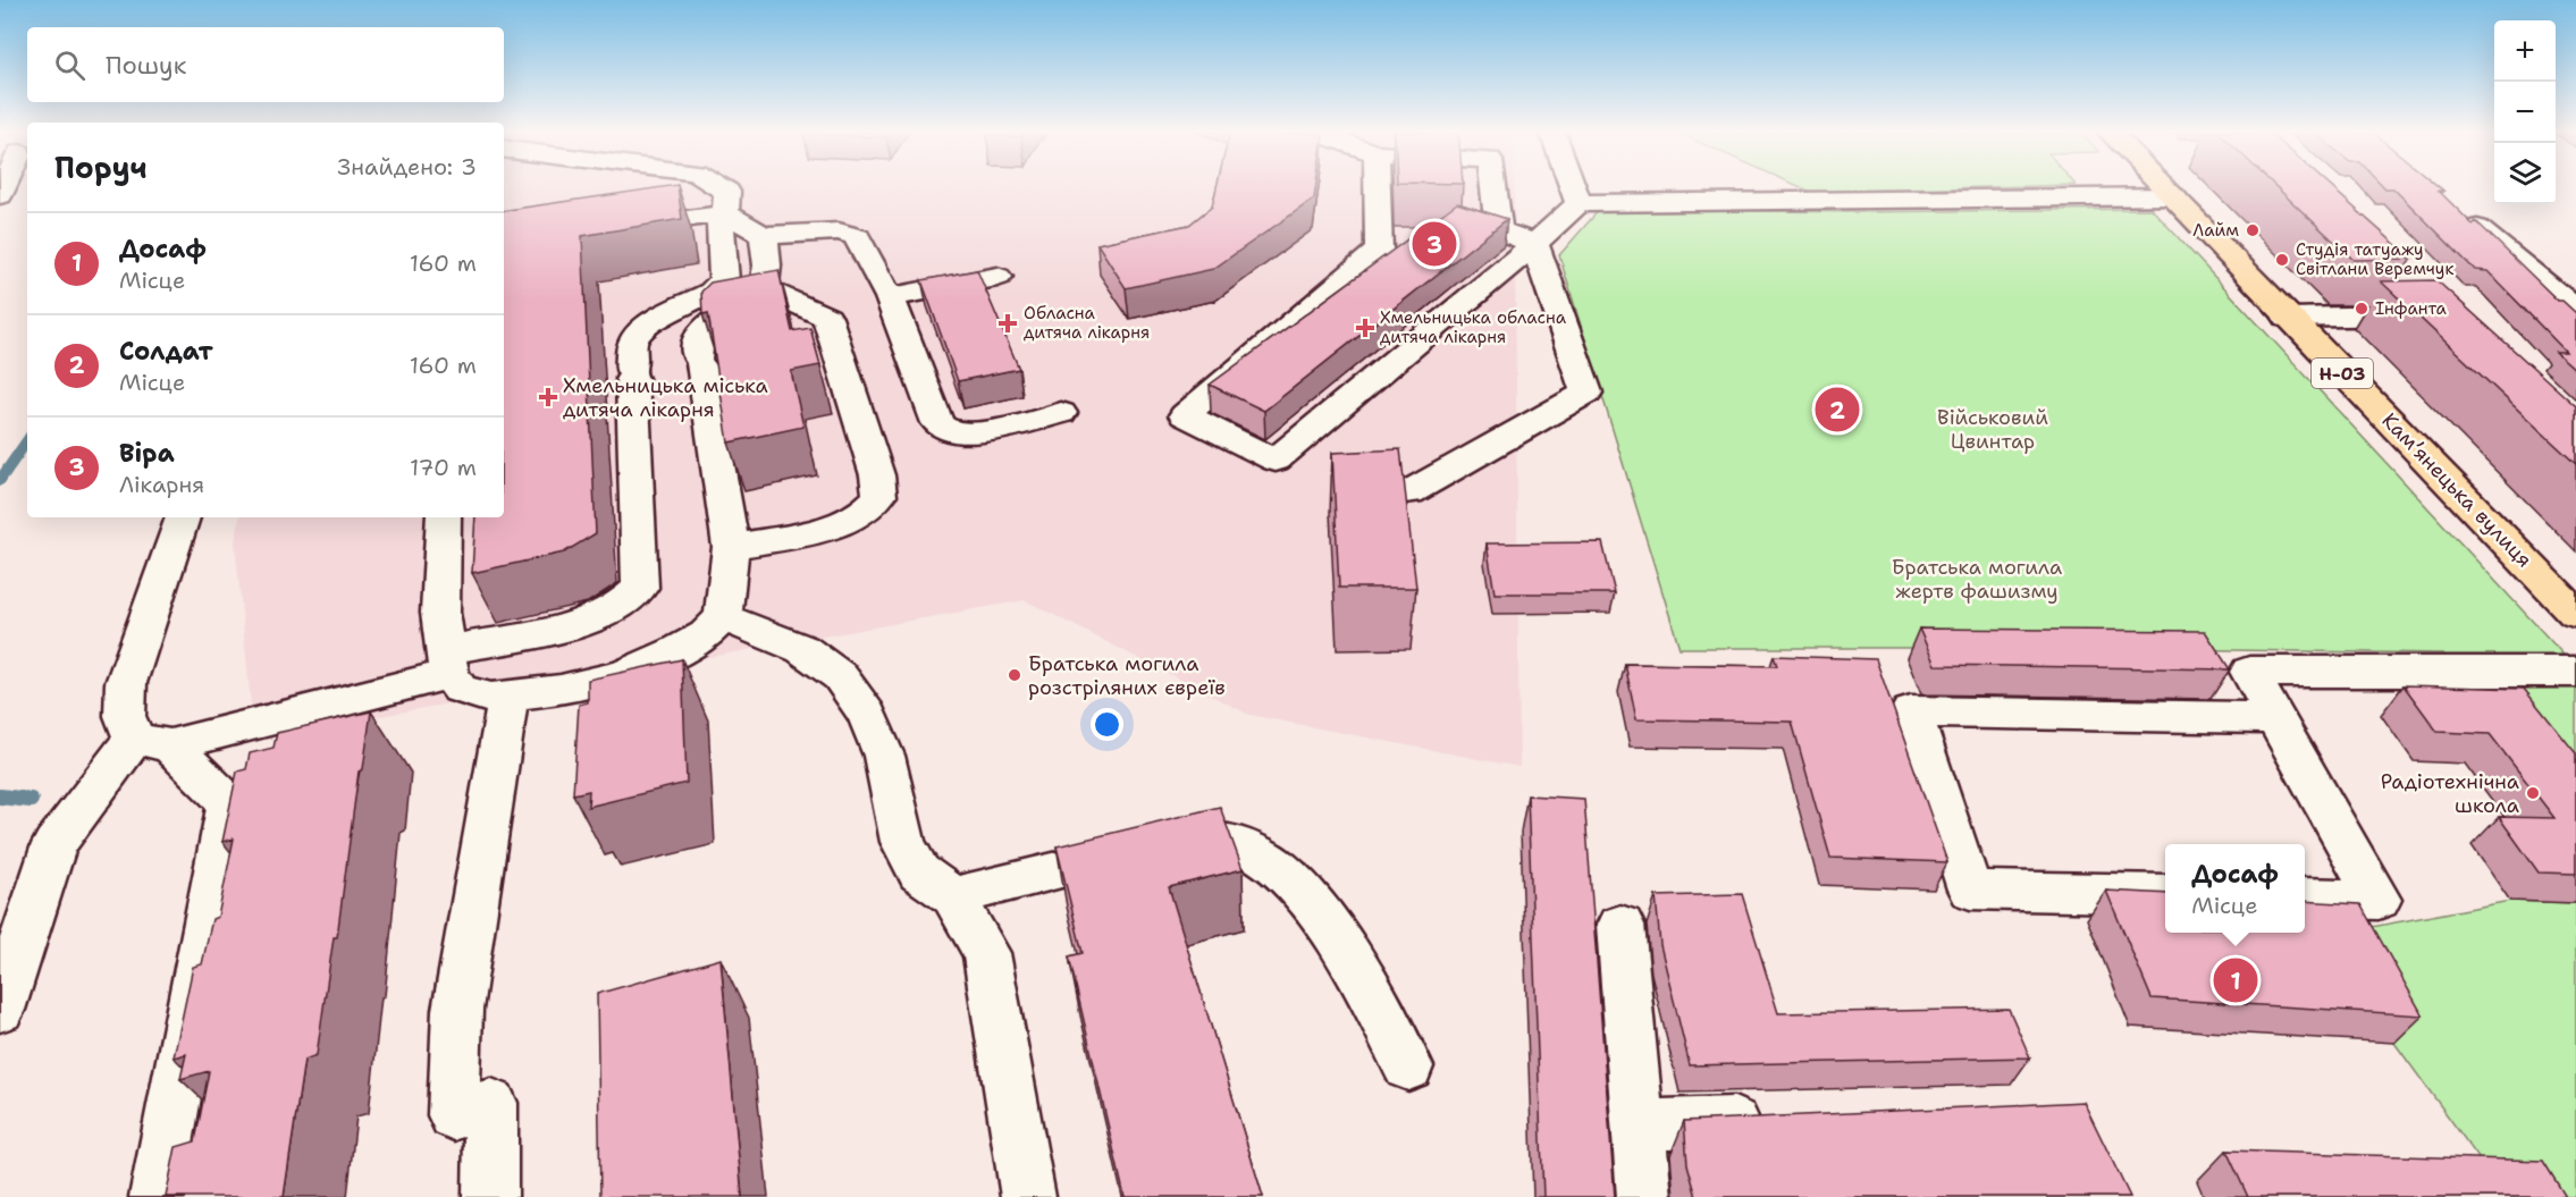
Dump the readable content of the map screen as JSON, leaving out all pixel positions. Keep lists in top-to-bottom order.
{
  "streets": {
    "main road": ["Н-03", "Камʼянецька вулиця"]
  },
  "parks": ["Військовий Цвинтар", "Братська могила жертв фашизму"],
  "places": {
    "other": [
      "Лайм",
      "Студія татуажу Світлани Веремчук",
      "Інфанта",
      "Братська могила розстріляних євреїв",
      "Радіотехнічна школа"
    ],
    "health": ["Обласна дитяча лікарня", "Хмельницька обласна дитяча лікарня", "Хмельницька міська дитяча лікарня"]
  },
  "page": {
    "map_buttons": ["+", "−"],
    "search": "Пошук",
    "heading": ["Поруч", "Знайдено: 3"],
    "list": [
      {
        "mark": "1",
        "name": "Досаф",
        "note": "Місце",
        "value": "160 m"
      },
      {
        "mark": "2",
        "name": "Солдат",
        "note": "Місце",
        "value": "160 m"
      },
      {
        "mark": "3",
        "name": "Віра",
        "note": "Лікарня",
        "value": "170 m"
      }
    ],
    "pins": ["3", "2", "1"],
    "popup": ["Досаф", "Місце"]
  }
}
